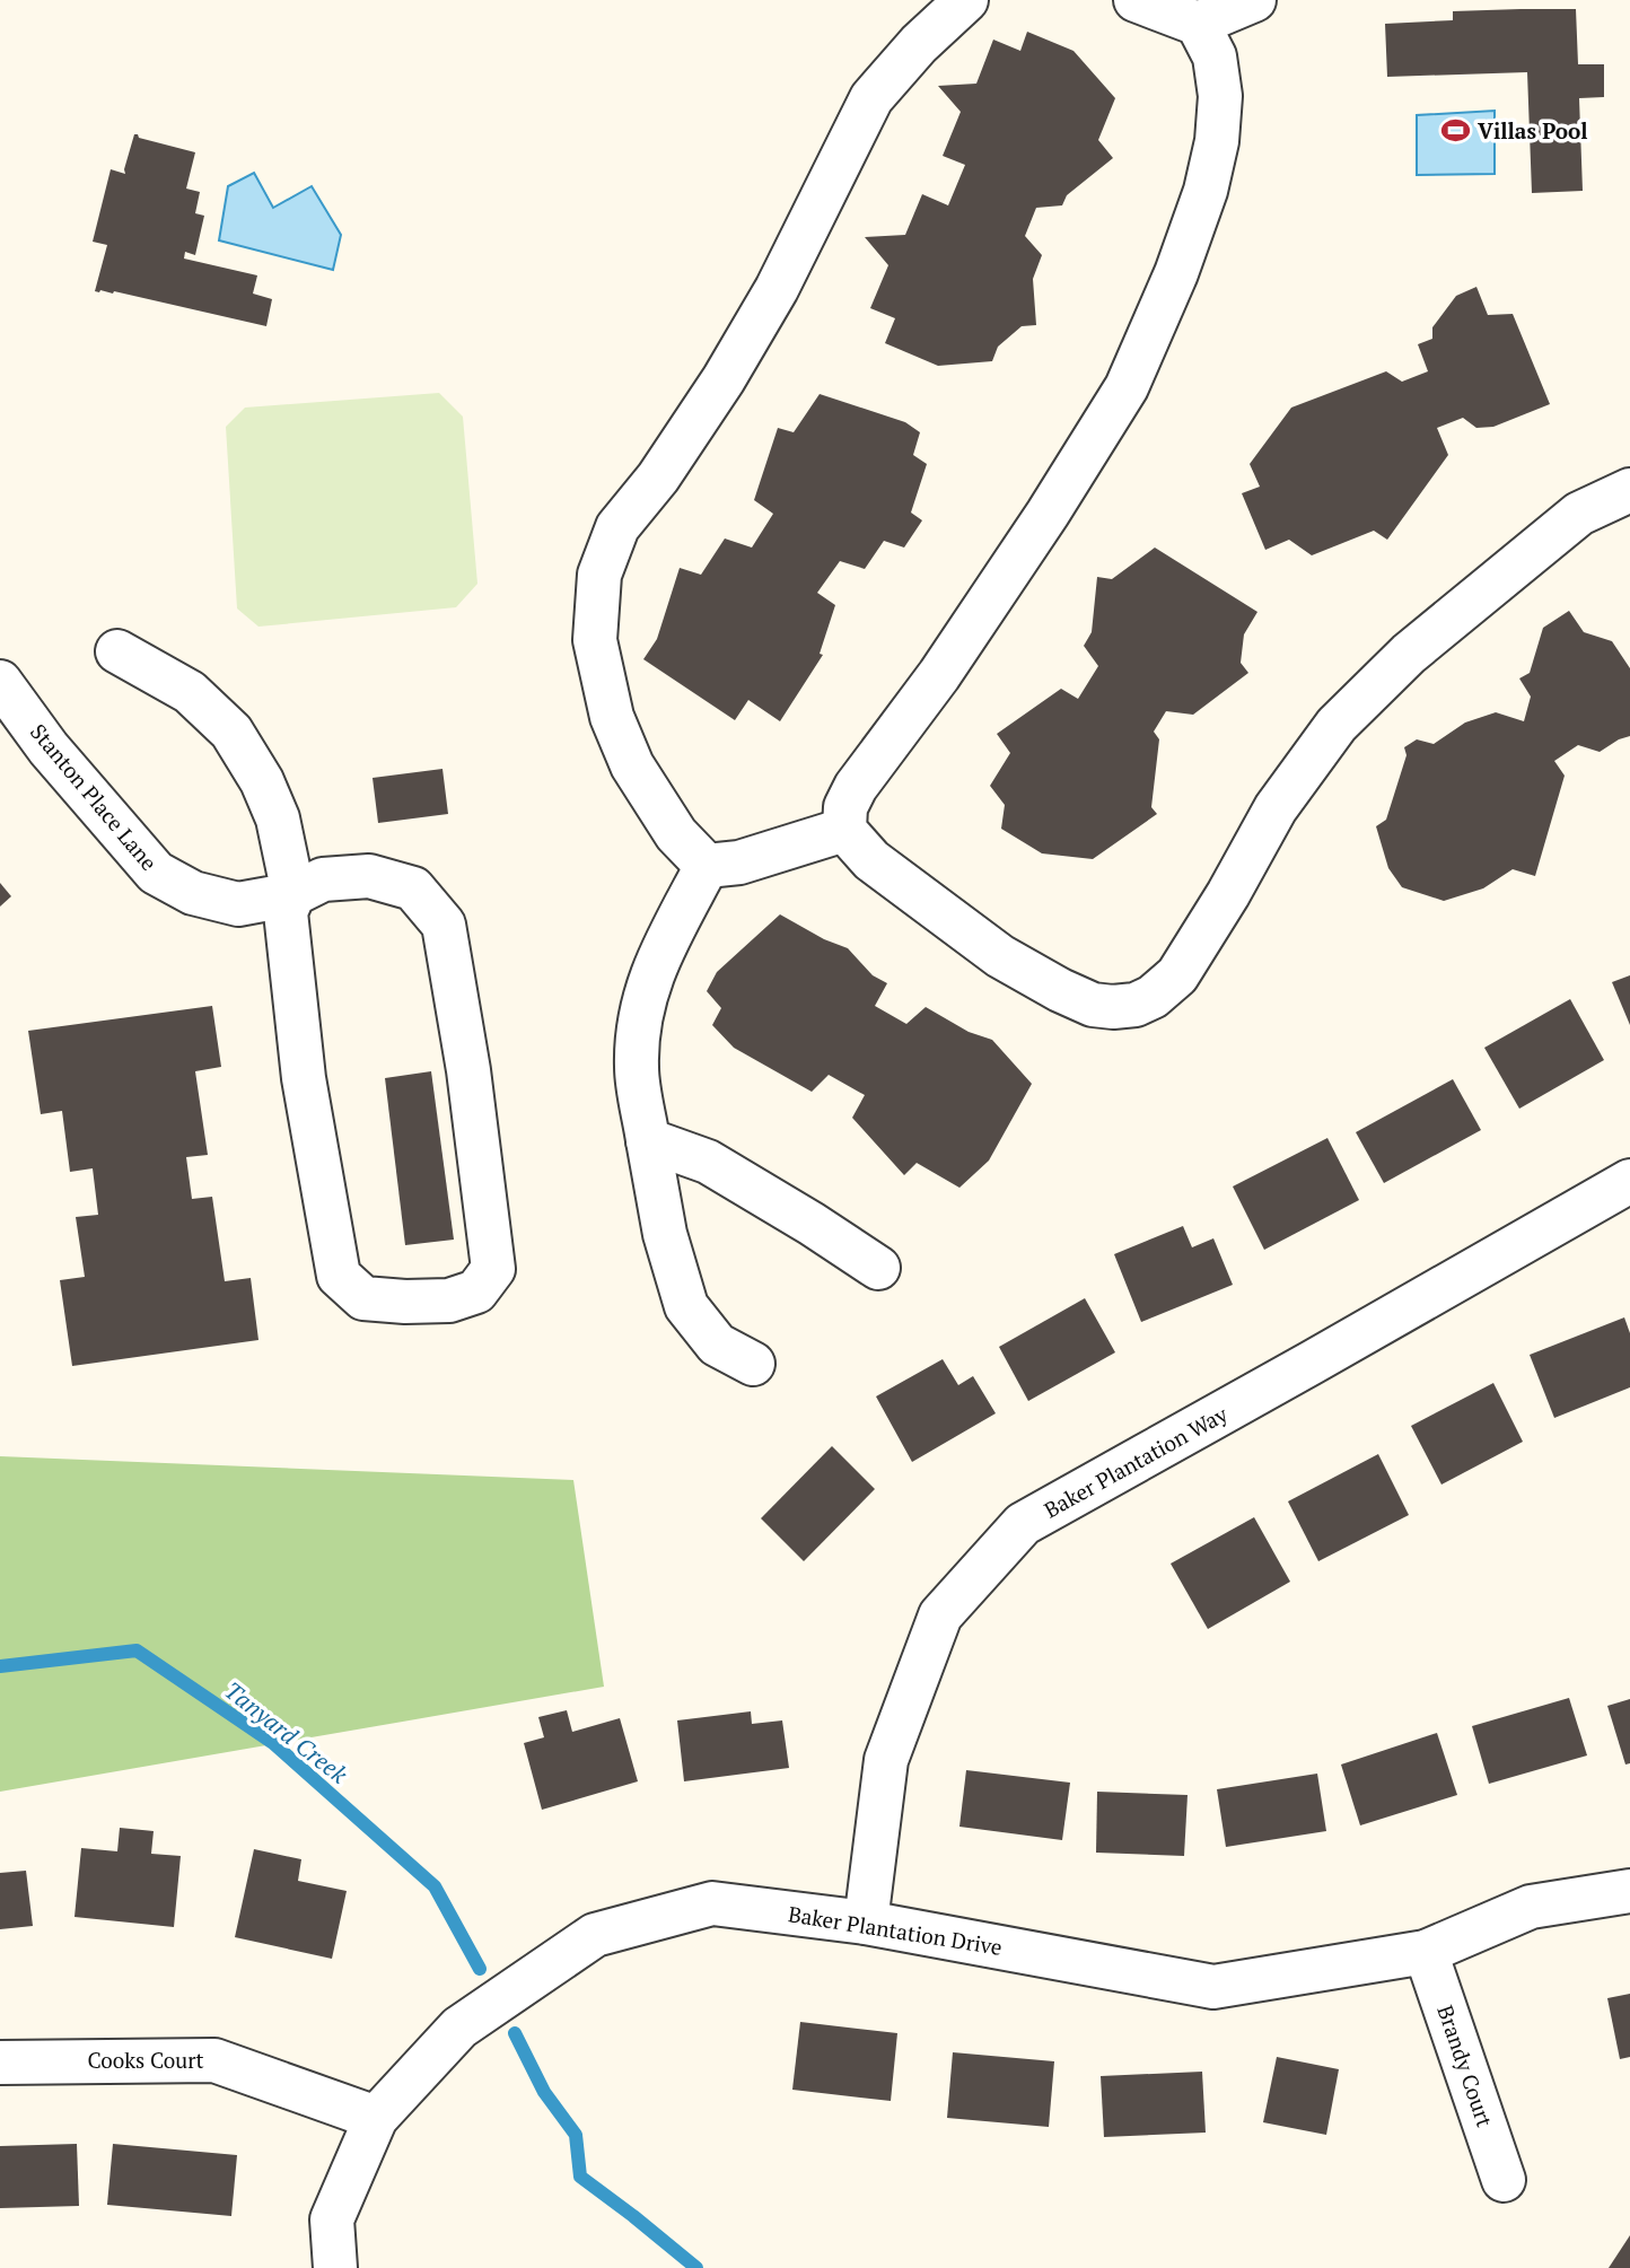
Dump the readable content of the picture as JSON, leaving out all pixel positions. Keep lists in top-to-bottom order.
{
  "streets": {
    "street": [
      "Stanton Place Lane",
      "Baker Plantation Way",
      "Baker Plantation Drive",
      "Cooks Court",
      "Brandy Court"
    ]
  },
  "crossings": [
    ["Baker Plantation Way", "Baker Plantation Drive"],
    ["Baker Plantation Drive", "Cooks Court"],
    ["Baker Plantation Drive", "Brandy Court"]
  ],
  "water": ["Tanyard Creek"],
  "places": {
    "sports": ["Villas Pool"]
  }
}
